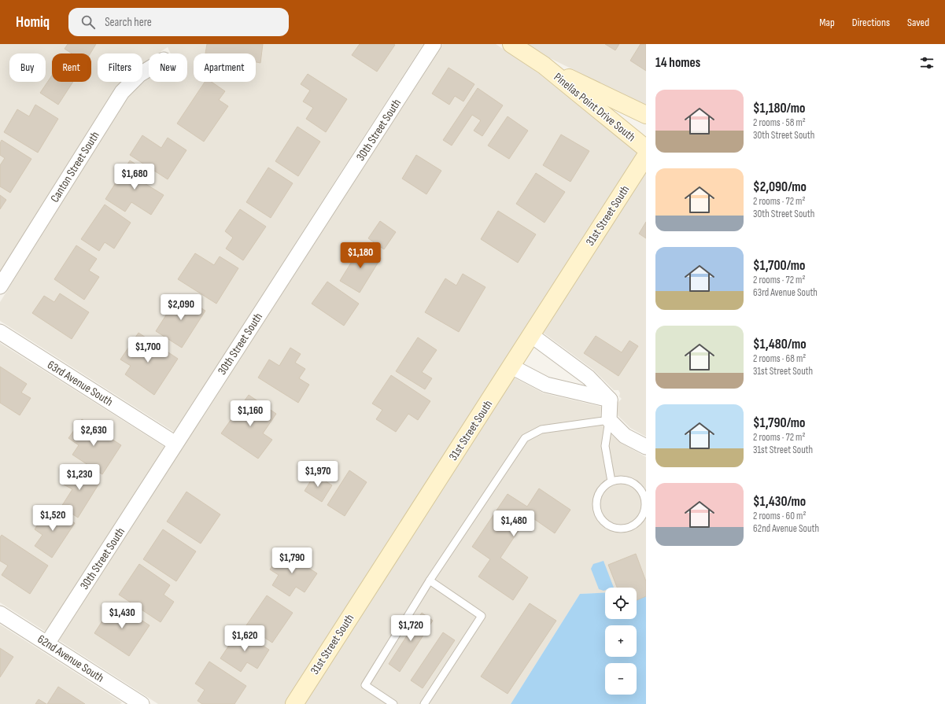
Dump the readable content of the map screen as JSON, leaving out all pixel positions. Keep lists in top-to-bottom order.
{
  "streets": {
    "street": [
      "Pinellas Point Drive South",
      "30th Street South",
      "Canton Street South",
      "31st Street South",
      "63rd Avenue South",
      "62nd Avenue South"
    ]
  },
  "crossings": [
    ["30th Street South", "63rd Avenue South"],
    ["30th Street South", "62nd Avenue South"]
  ],
  "page": {
    "header": "Homiq",
    "search": "Search here",
    "nav": ["Map", "Directions", "Saved"],
    "heading": "14 homes",
    "chip": [
      "Buy",
      "Rent",
      "Filters",
      "New",
      "Apartment"
    ],
    "list": [
      {
        "name": "$1,180/mo",
        "note": "2 rooms · 58 m² · 30th Street South"
      },
      {
        "name": "$2,090/mo",
        "note": "2 rooms · 72 m² · 30th Street South"
      },
      {
        "name": "$1,700/mo",
        "note": "2 rooms · 72 m² · 63rd Avenue South"
      },
      {
        "name": "$1,480/mo",
        "note": "2 rooms · 68 m² · 31st Street South"
      },
      {
        "name": "$1,790/mo",
        "note": "2 rooms · 72 m² · 31st Street South"
      },
      {
        "name": "$1,430/mo",
        "note": "2 rooms · 60 m² · 62nd Avenue South"
      }
    ],
    "price": [
      "$1,680",
      "$1,180",
      "$2,090",
      "$1,700",
      "$1,160",
      "$2,630",
      "$1,970",
      "$1,230",
      "$1,520",
      "$1,480",
      "$1,790",
      "$1,430",
      "$1,720",
      "$1,620"
    ],
    "map_buttons": ["+", "−"]
  }
}
